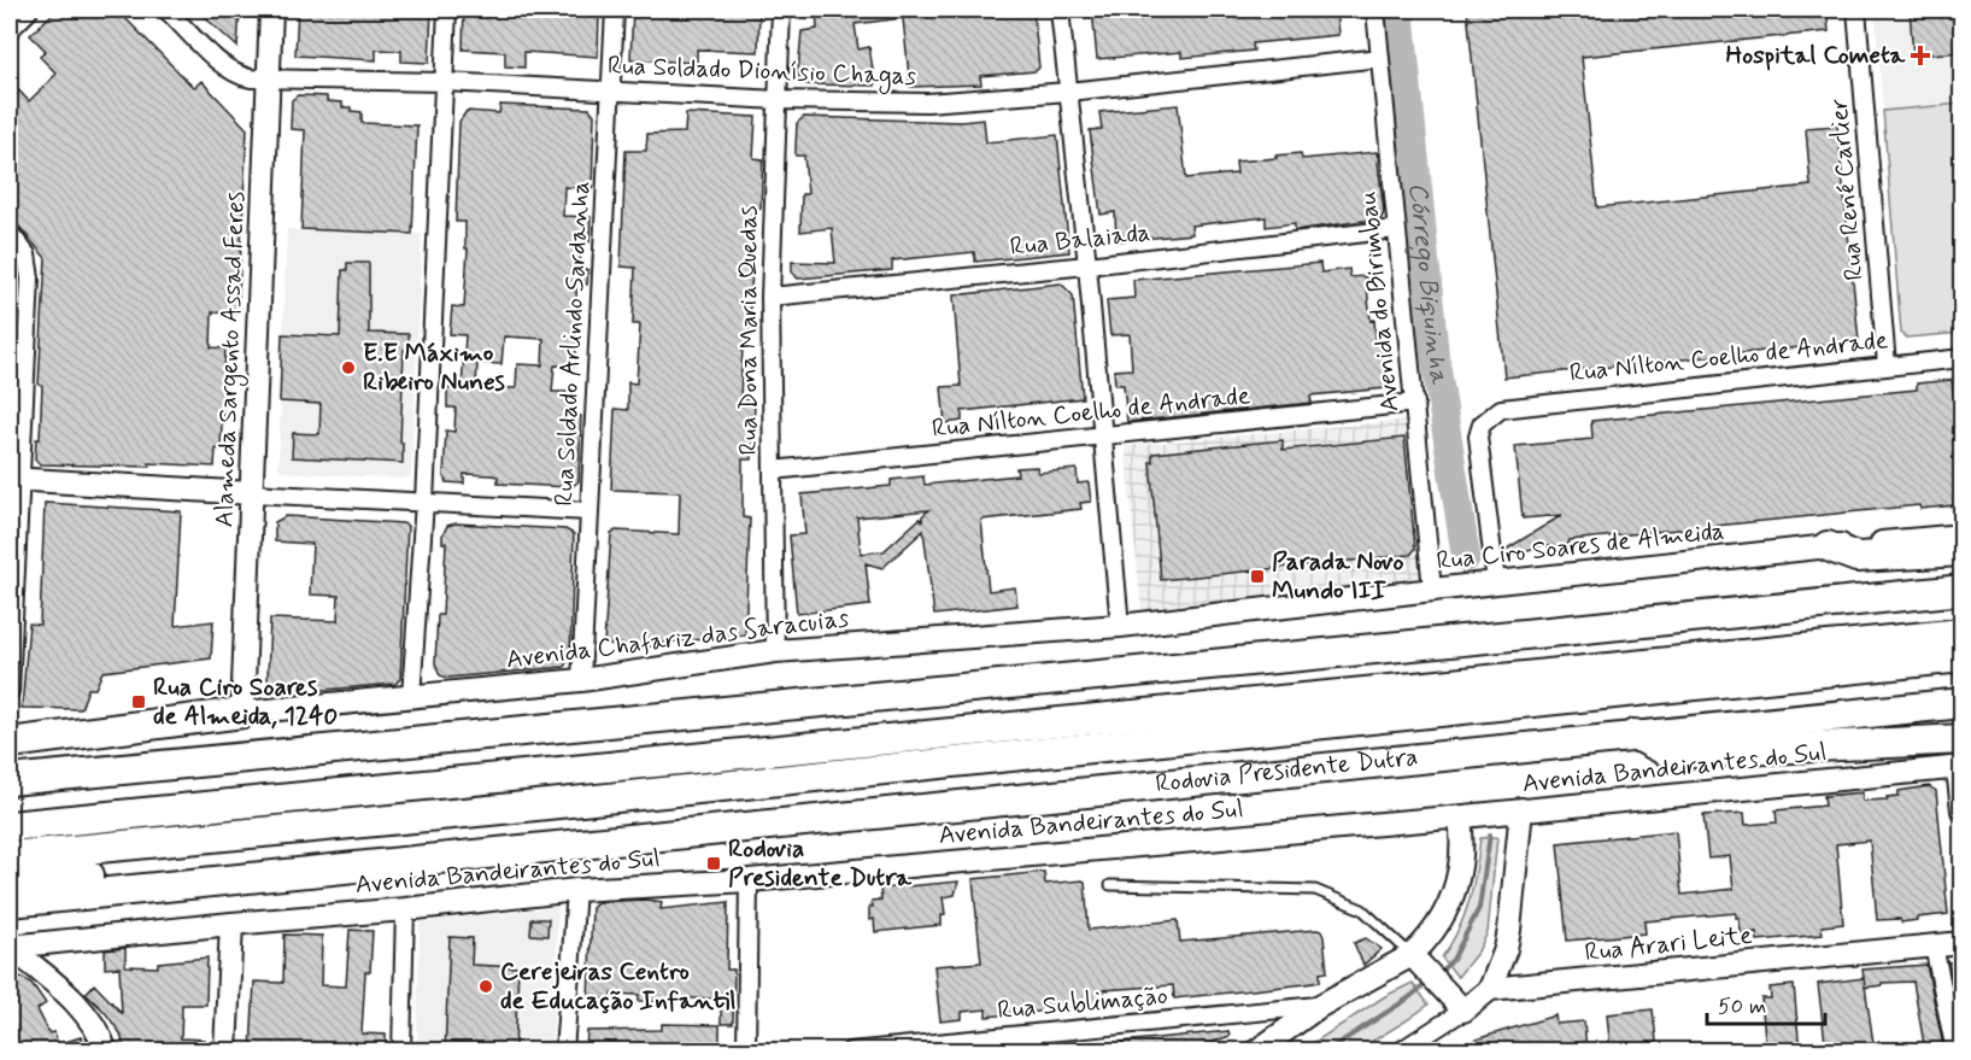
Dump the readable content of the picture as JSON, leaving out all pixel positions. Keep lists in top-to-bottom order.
{
  "streets": {
    "highway": ["Rodovia Presidente Dutra"],
    "street": [
      "Rua Soldado Dionísio Chagas",
      "Rua René Carlier",
      "Rua Balaiada",
      "Avenida do Birimbau",
      "Rua Dona Maria Quedas",
      "Rua Soldado Arlindo Sardanha",
      "Rua Nílton Coelho de Andrade",
      "Alameda Sargento Assad Feres",
      "Rua Ciro Soares de Almeida",
      "Avenida Chafariz das Saracuias",
      "Avenida Bandeirantes do Sul",
      "Rua Arari Leite",
      "Rua Sublimação"
    ]
  },
  "crossings": [
    ["Rua Soldado Dionísio Chagas", "Avenida do Birimbau"],
    ["Rua Soldado Dionísio Chagas", "Rua Dona Maria Quedas"],
    ["Rua Soldado Dionísio Chagas", "Rua Soldado Arlindo Sardanha"],
    ["Rua Soldado Dionísio Chagas", "Alameda Sargento Assad Feres"],
    ["Rua René Carlier", "Rua Nílton Coelho de Andrade"],
    ["Rua Balaiada", "Avenida do Birimbau"],
    ["Rua Balaiada", "Rua Dona Maria Quedas"],
    ["Avenida do Birimbau", "Rua Nílton Coelho de Andrade"],
    ["Avenida do Birimbau", "Rua Ciro Soares de Almeida"],
    ["Rua Dona Maria Quedas", "Rua Nílton Coelho de Andrade"],
    ["Rua Dona Maria Quedas", "Avenida Chafariz das Saracuias"],
    ["Rua Soldado Arlindo Sardanha", "Avenida Chafariz das Saracuias"],
    ["Rua Nílton Coelho de Andrade", "Rua Ciro Soares de Almeida"],
    ["Alameda Sargento Assad Feres", "Avenida Chafariz das Saracuias"],
    ["Rua Ciro Soares de Almeida", "Avenida Chafariz das Saracuias"]
  ],
  "water": ["Córrego Biquinha"],
  "places": {
    "health": ["Hospital Cometa"],
    "other": ["E.E Máximo Ribeiro Nunes", "Cerejeiras Centro de Educação Infantil"],
    "transit": ["Parada Novo Mundo III", "Rua Ciro Soares de Almeida, 1240", "Rodovia Presidente Dutra"]
  },
  "scale_bar": "50 m"
}
